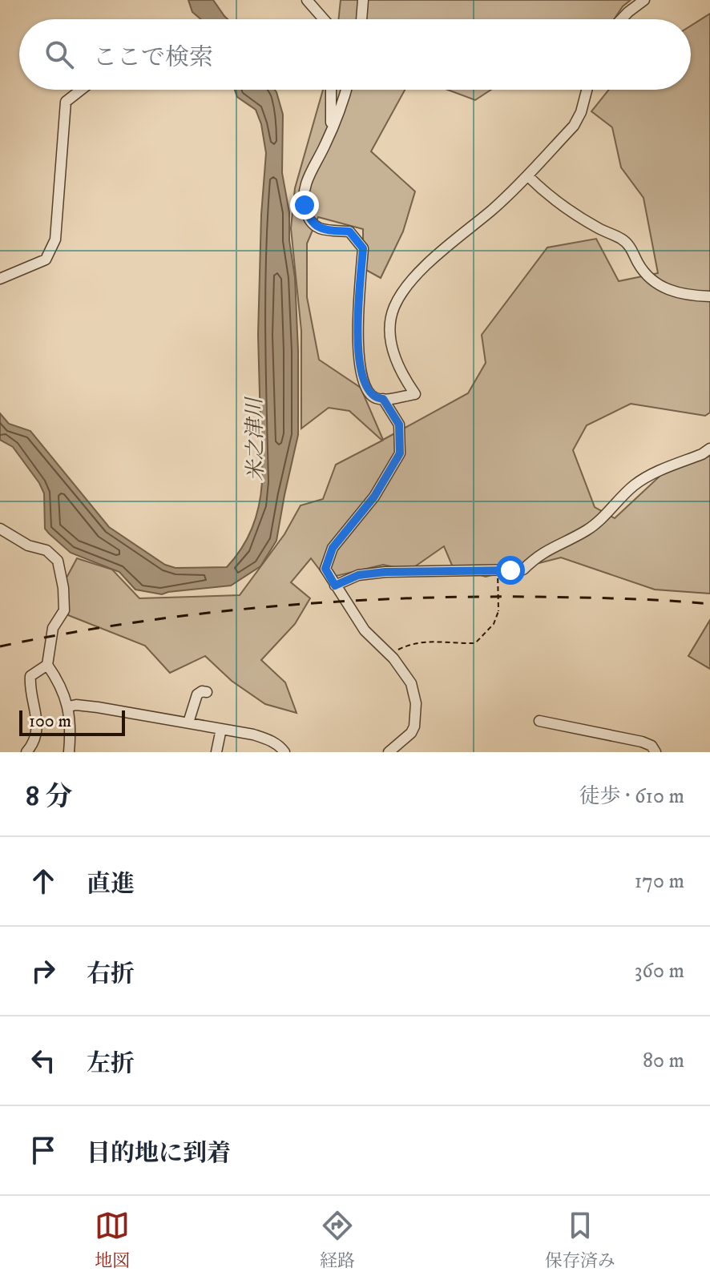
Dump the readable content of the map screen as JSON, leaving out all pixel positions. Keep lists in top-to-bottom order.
{
  "water": ["米之津川"],
  "scale_bar": "100 m",
  "page": {
    "search": "ここで検索",
    "scale": "100 m",
    "heading": ["8 分", "徒歩 · 610 m"],
    "list": [
      ["直進", "170 m"],
      ["右折", "360 m"],
      ["左折", "80 m"],
      "目的地に到着"
    ],
    "nav": ["地図", "経路", "保存済み"]
  }
}
